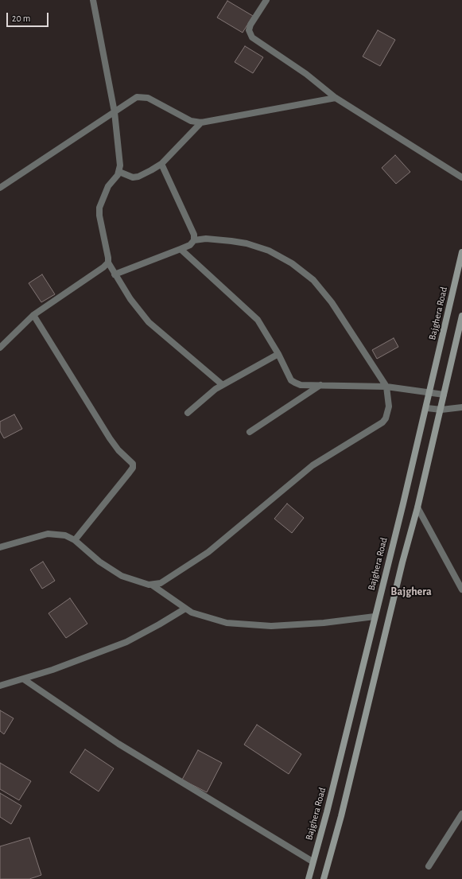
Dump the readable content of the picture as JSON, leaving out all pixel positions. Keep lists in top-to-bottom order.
{
  "streets": {
    "main road": ["Bajghera Road"]
  },
  "districts": ["Bajghera"],
  "scale_bar": "20 m"
}
